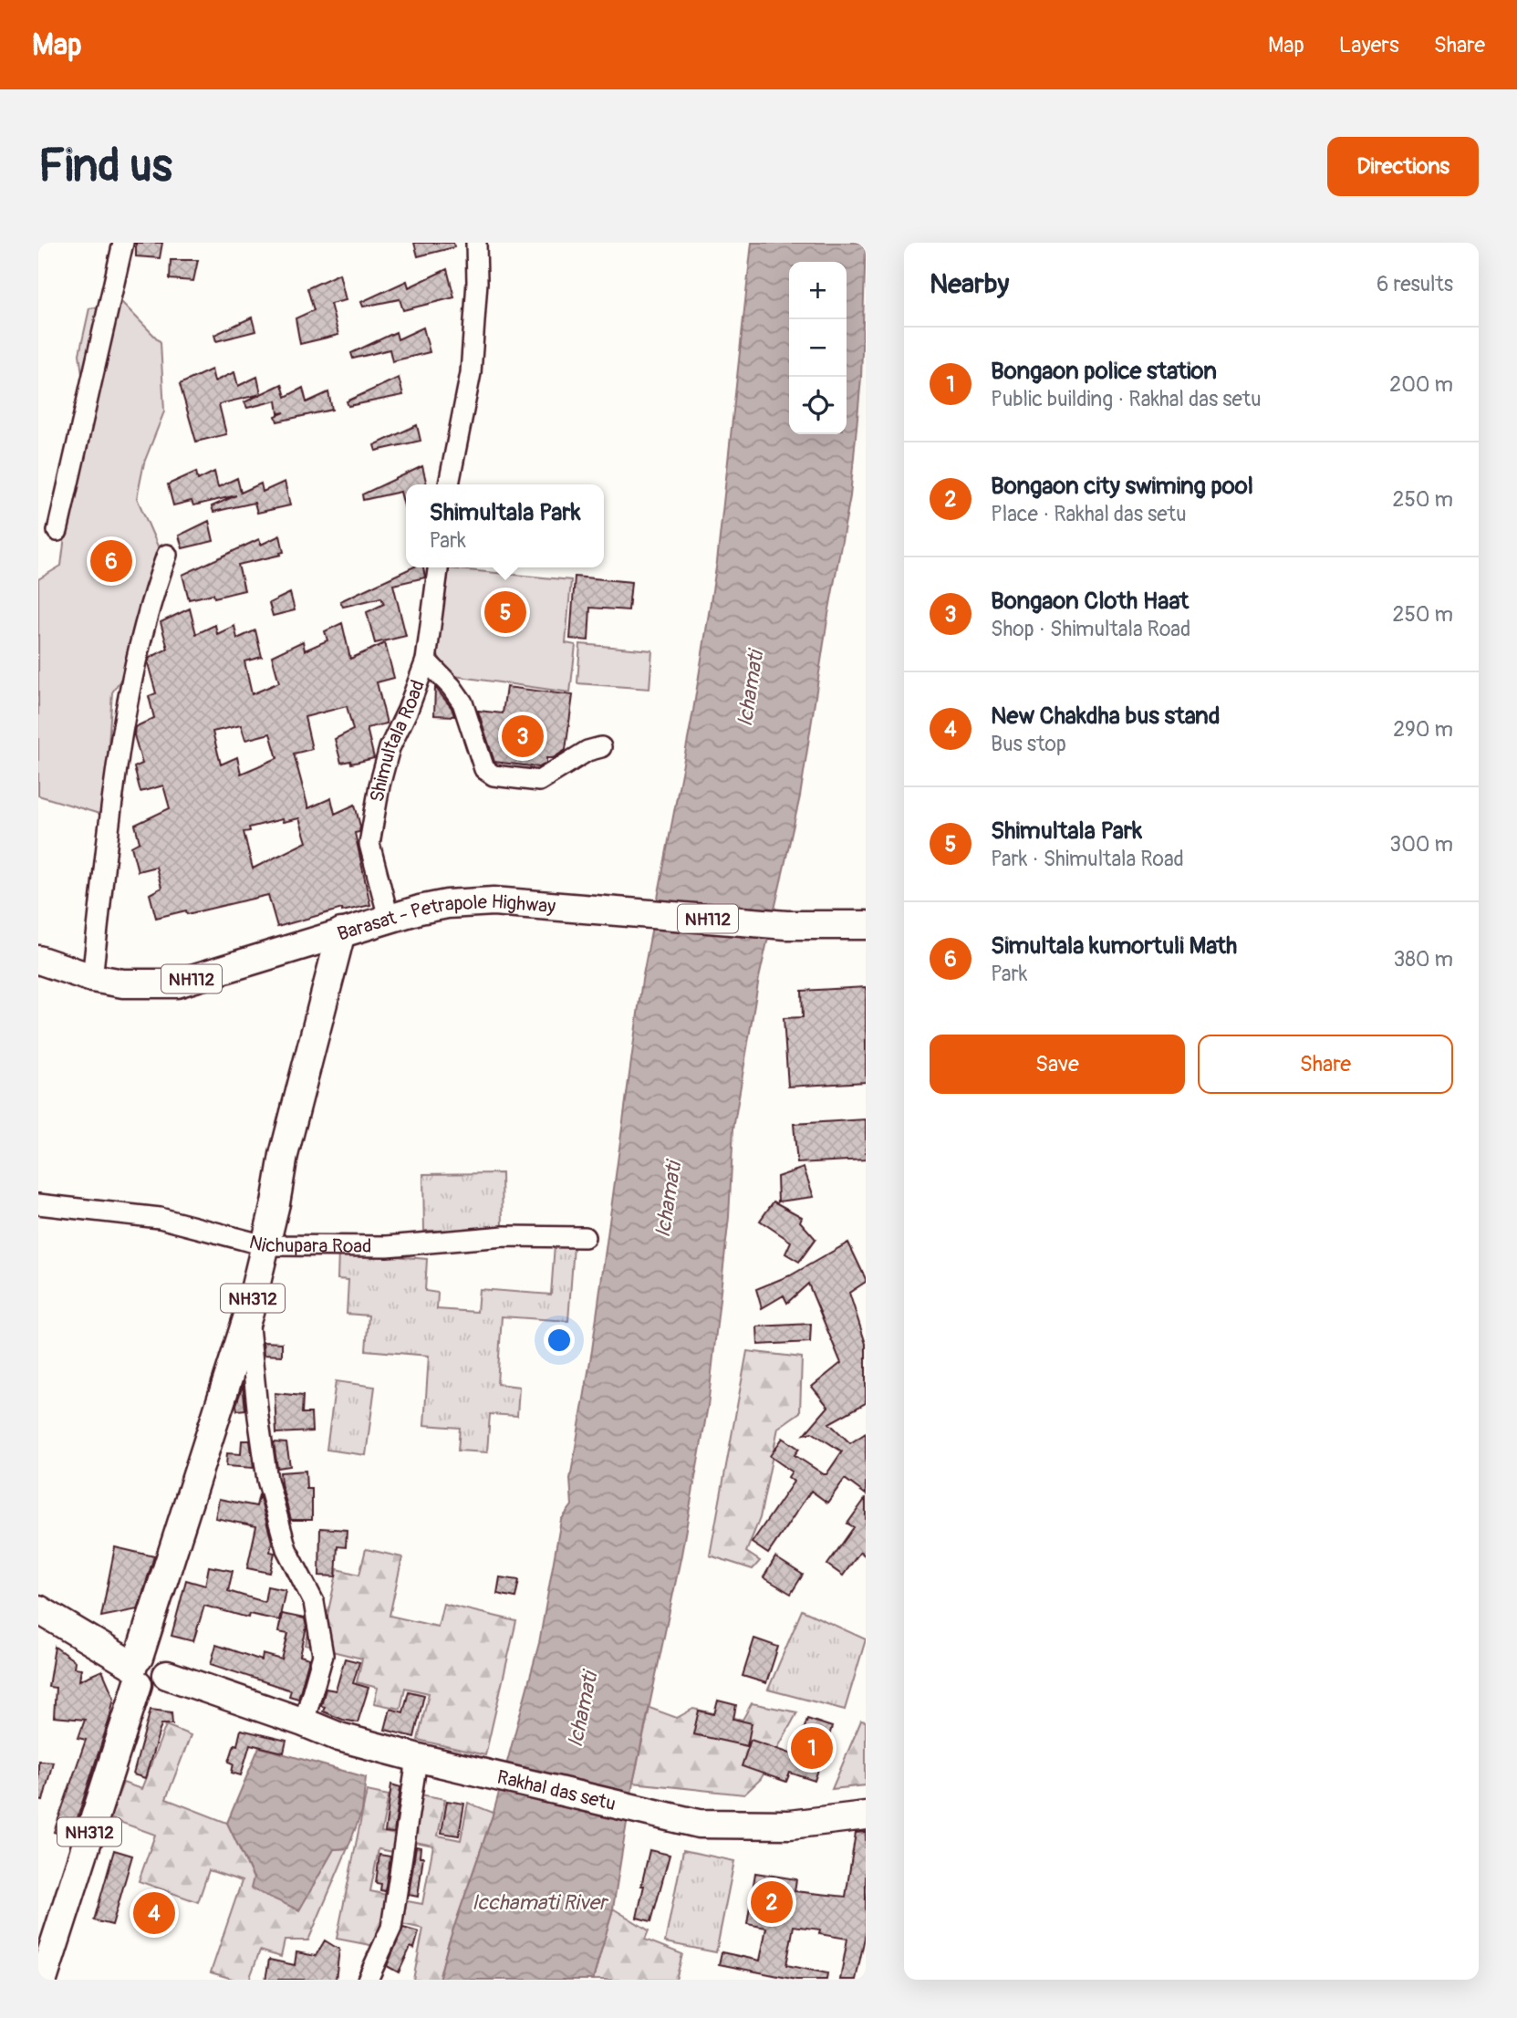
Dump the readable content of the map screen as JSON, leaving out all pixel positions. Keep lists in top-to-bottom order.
{
  "streets": {
    "highway": [
      "NH112",
      "Barasat - Petrapole Highway",
      "NH312",
      "Rakhal das setu"
    ],
    "street": ["Shimultala Road", "Nichupara Road"]
  },
  "crossings": [
    ["Shimultala Road", "Barasat - Petrapole Highway"],
    ["Barasat - Petrapole Highway", "NH312"],
    ["Nichupara Road", "NH312"],
    ["NH312", "Rakhal das setu"]
  ],
  "water": ["Ichamati", "Icchamati River"],
  "page": {
    "header": "Map",
    "nav": ["Map", "Layers", "Share"],
    "buttons": [
      "Directions",
      ["Save", "Share"]
    ],
    "title": "Find us",
    "heading": ["Nearby", "6 results"],
    "map_buttons": ["+", "−"],
    "list": [
      {
        "mark": "1",
        "name": "Bongaon police station",
        "note": "Public building · Rakhal das setu",
        "value": "200 m"
      },
      {
        "mark": "2",
        "name": "Bongaon city swiming pool",
        "note": "Place · Rakhal das setu",
        "value": "250 m"
      },
      {
        "mark": "3",
        "name": "Bongaon Cloth Haat",
        "note": "Shop · Shimultala Road",
        "value": "250 m"
      },
      {
        "mark": "4",
        "name": "New Chakdha bus stand",
        "note": "Bus stop",
        "value": "290 m"
      },
      {
        "mark": "5",
        "name": "Shimultala Park",
        "note": "Park · Shimultala Road",
        "value": "300 m"
      },
      {
        "mark": "6",
        "name": "Simultala kumortuli Math",
        "note": "Park",
        "value": "380 m"
      }
    ],
    "popup": ["Shimultala Park", "Park"],
    "pins": [
      "6",
      "5",
      "3",
      "1",
      "2",
      "4"
    ]
  }
}
